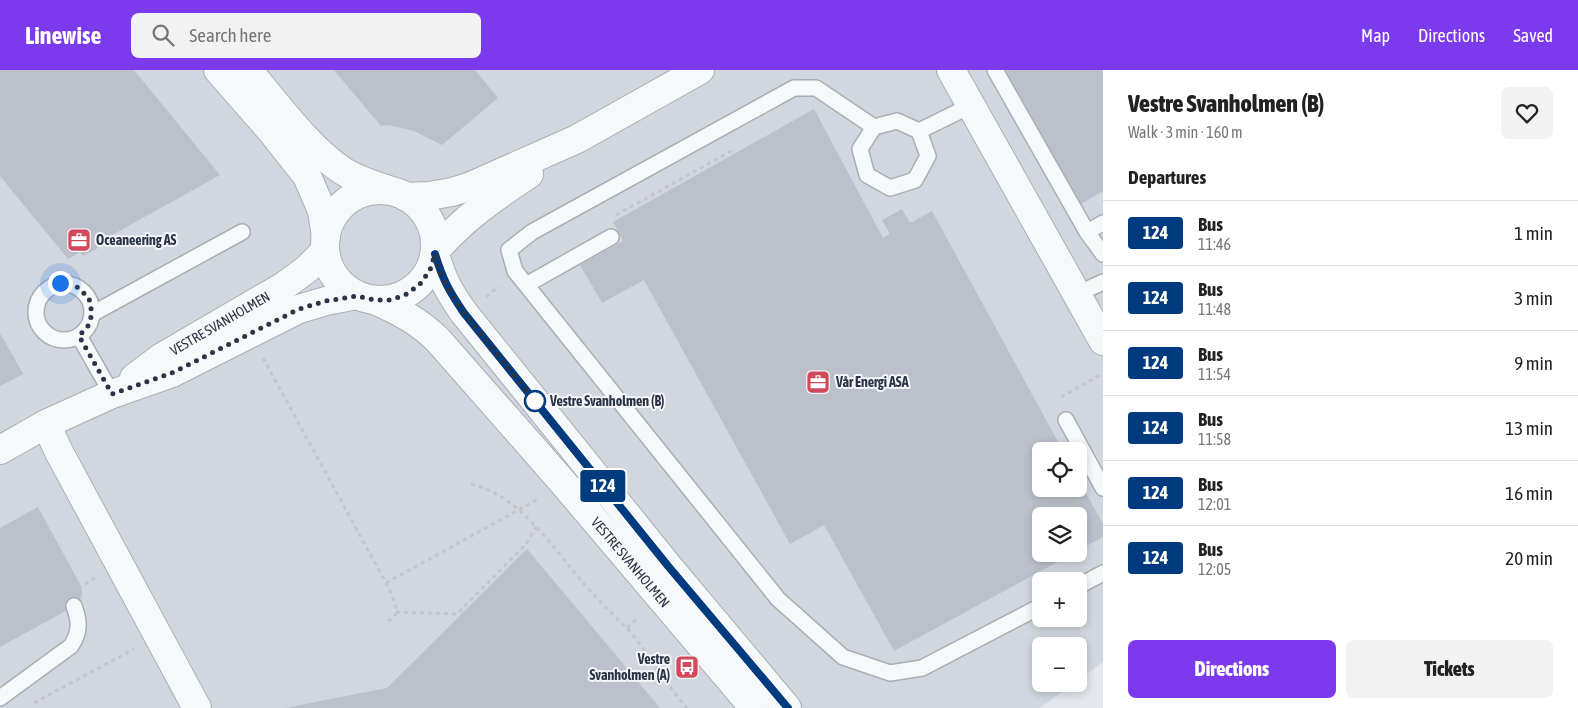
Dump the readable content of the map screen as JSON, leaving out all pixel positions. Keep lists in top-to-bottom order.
{
  "streets": {
    "street": ["VESTRE SVANHOLMEN"]
  },
  "places": {
    "office": ["Oceaneering AS", "Vår Energi ASA"],
    "other": ["Vestre Svanholmen (B)"],
    "bus stop": ["Vestre Svanholmen (A)"]
  },
  "lines": ["bus line 124"],
  "page": {
    "header": "Linewise",
    "search": "Search here",
    "nav": ["Map", "Directions", "Saved"],
    "on_map": "124",
    "heading": [
      ["Vestre Svanholmen (B)", "Walk · 3 min · 160 m"],
      "Departures"
    ],
    "list": [
      {
        "mark": "124",
        "name": "Bus",
        "note": "11:46",
        "value": "1 min"
      },
      {
        "mark": "124",
        "name": "Bus",
        "note": "11:48",
        "value": "3 min"
      },
      {
        "mark": "124",
        "name": "Bus",
        "note": "11:54",
        "value": "9 min"
      },
      {
        "mark": "124",
        "name": "Bus",
        "note": "11:58",
        "value": "13 min"
      },
      {
        "mark": "124",
        "name": "Bus",
        "note": "12:01",
        "value": "16 min"
      },
      {
        "mark": "124",
        "name": "Bus",
        "note": "12:05",
        "value": "20 min"
      }
    ],
    "map_buttons": ["+", "−"],
    "buttons": ["Directions", "Tickets"]
  }
}
